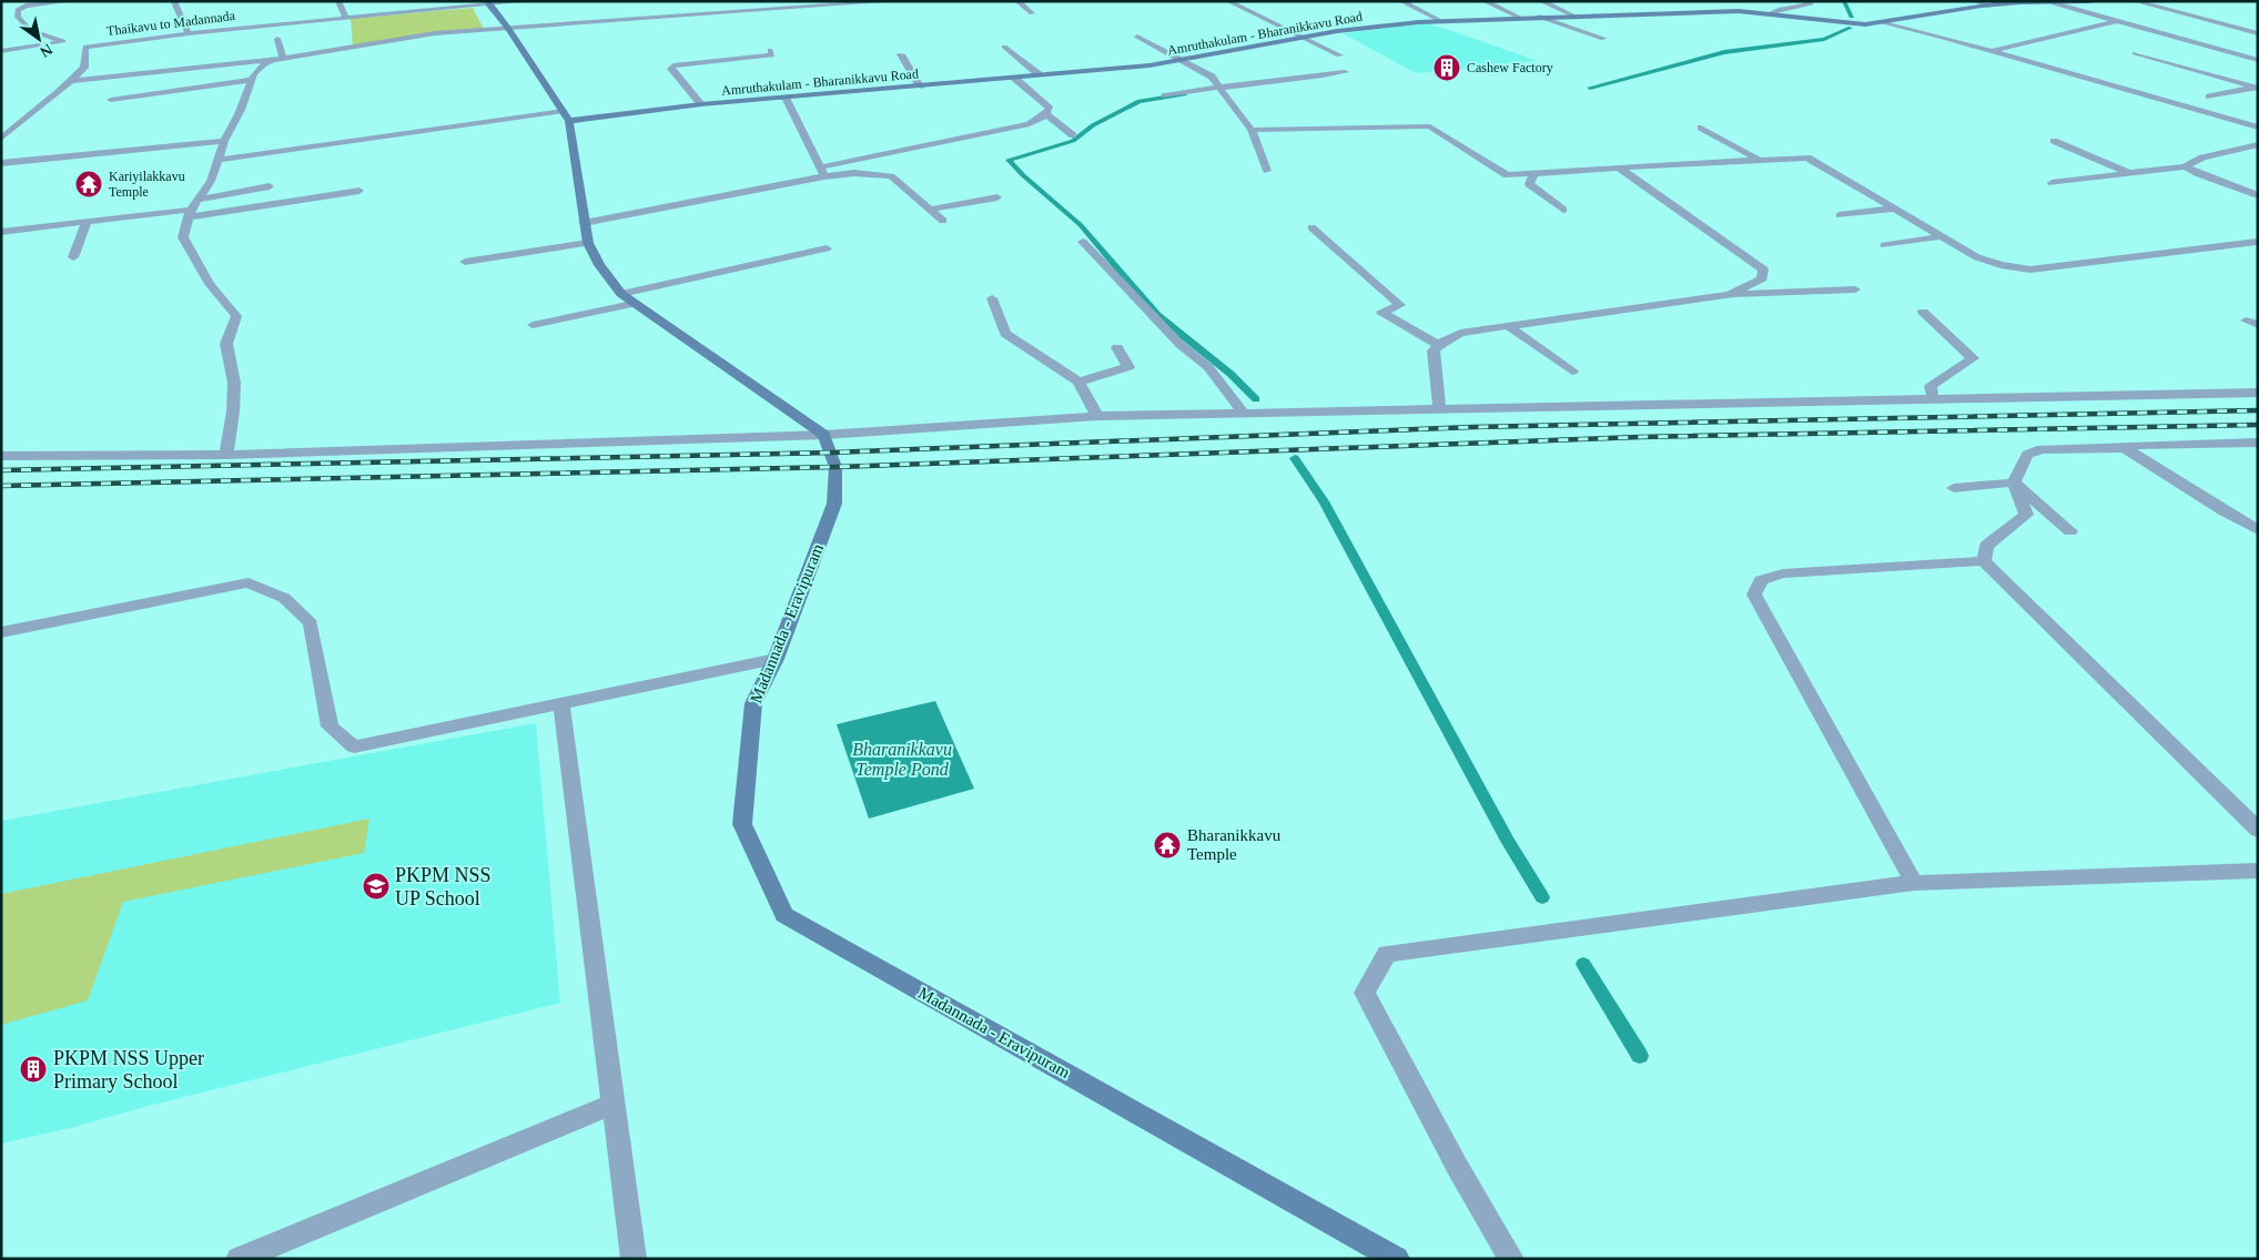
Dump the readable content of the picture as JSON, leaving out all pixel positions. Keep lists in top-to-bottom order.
{
  "streets": {
    "street": ["Thaikavu to Madannada", "Amruthakulam - Bharanikkavu Road", "Madannada - Eravipuram"]
  },
  "water": ["Bharanikkavu Temple Pond"],
  "places": {
    "building": ["Cashew Factory", "PKPM NSS Upper Primary School"],
    "temple": ["Kariyilakkavu Temple", "Bharanikkavu Temple"],
    "school or university": ["PKPM NSS UP School"]
  },
  "north": "bottom right"
}
